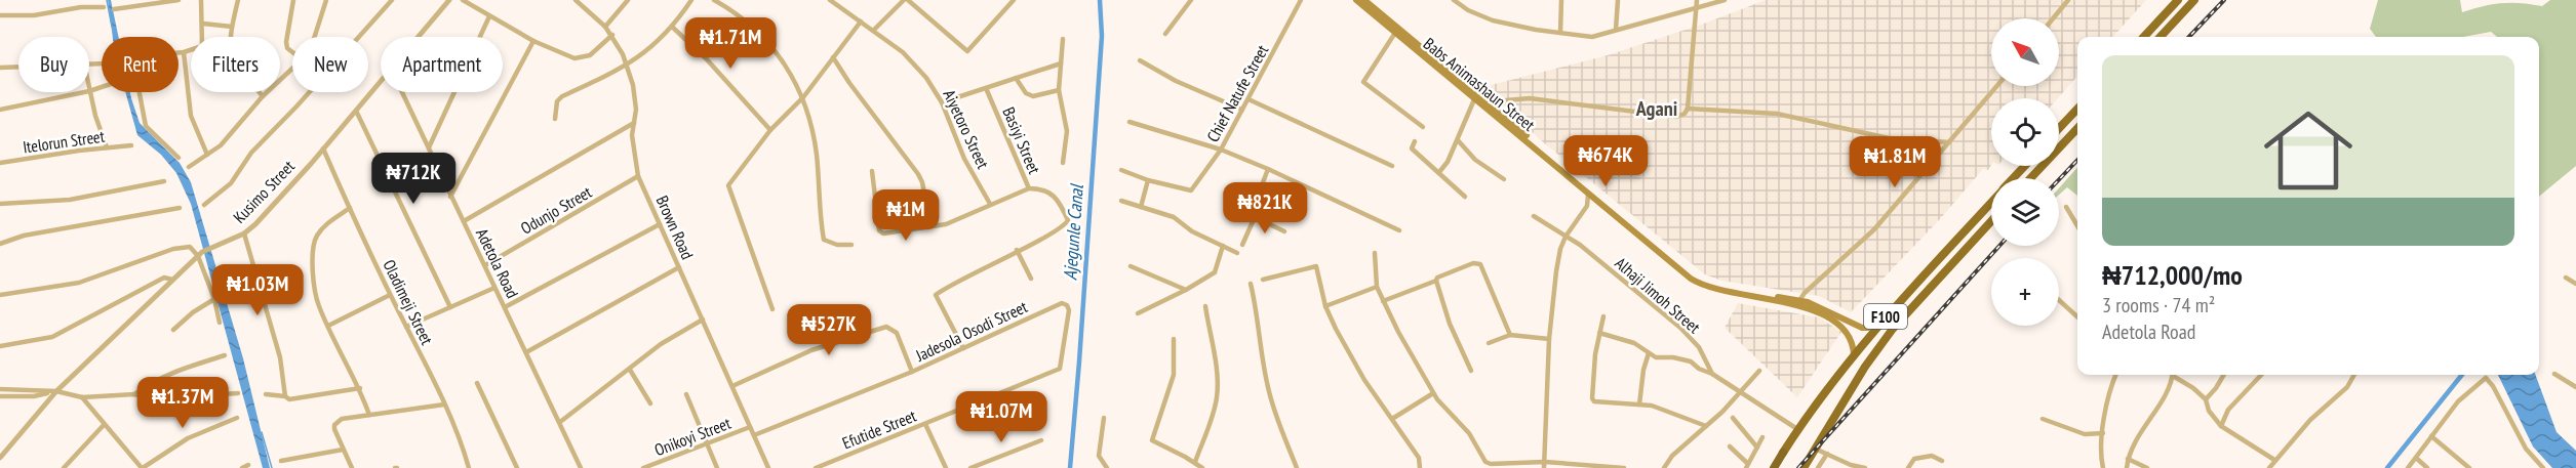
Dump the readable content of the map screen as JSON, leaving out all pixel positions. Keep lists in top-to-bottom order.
{
  "streets": {
    "highway": ["F100"],
    "main road": ["Babs Animashaun Street"],
    "street": [
      "Chief Natufe Street",
      "Aiyetoro Street",
      "Basiyi Street",
      "Itelorun Street",
      "Kusimo Street",
      "Odunjo Street",
      "Brown Road",
      "Adetola Road",
      "Alhaji Jimoh Street",
      "Oladimeji Street",
      "Jadesola Osodi Street",
      "Efutide Street",
      "Onikoyi Street"
    ]
  },
  "crossings": [
    ["Babs Animashaun Street", "F100"],
    ["Kusimo Street", "Oladimeji Street"],
    ["Odunjo Street", "Brown Road"],
    ["Odunjo Street", "Adetola Road"],
    ["Brown Road", "Jadesola Osodi Street"],
    ["Brown Road", "Onikoyi Street"],
    ["Alhaji Jimoh Street", "F100"],
    ["Jadesola Osodi Street", "Efutide Street"]
  ],
  "districts": ["Agani"],
  "water": ["Ajegunle Canal"],
  "north": "top left",
  "page": {
    "price": [
      "₦1.71M",
      "₦674K",
      "₦1.81M",
      "₦712K",
      "₦821K",
      "₦1M",
      "₦1.03M",
      "₦527K",
      "₦1.37M",
      "₦1.07M"
    ],
    "map_buttons": "+",
    "chip": [
      "Buy",
      "Rent",
      "Filters",
      "New",
      "Apartment"
    ],
    "list": [
      {
        "name": "₦712,000/mo",
        "note": "3 rooms · 74 m² · Adetola Road"
      }
    ]
  }
}
